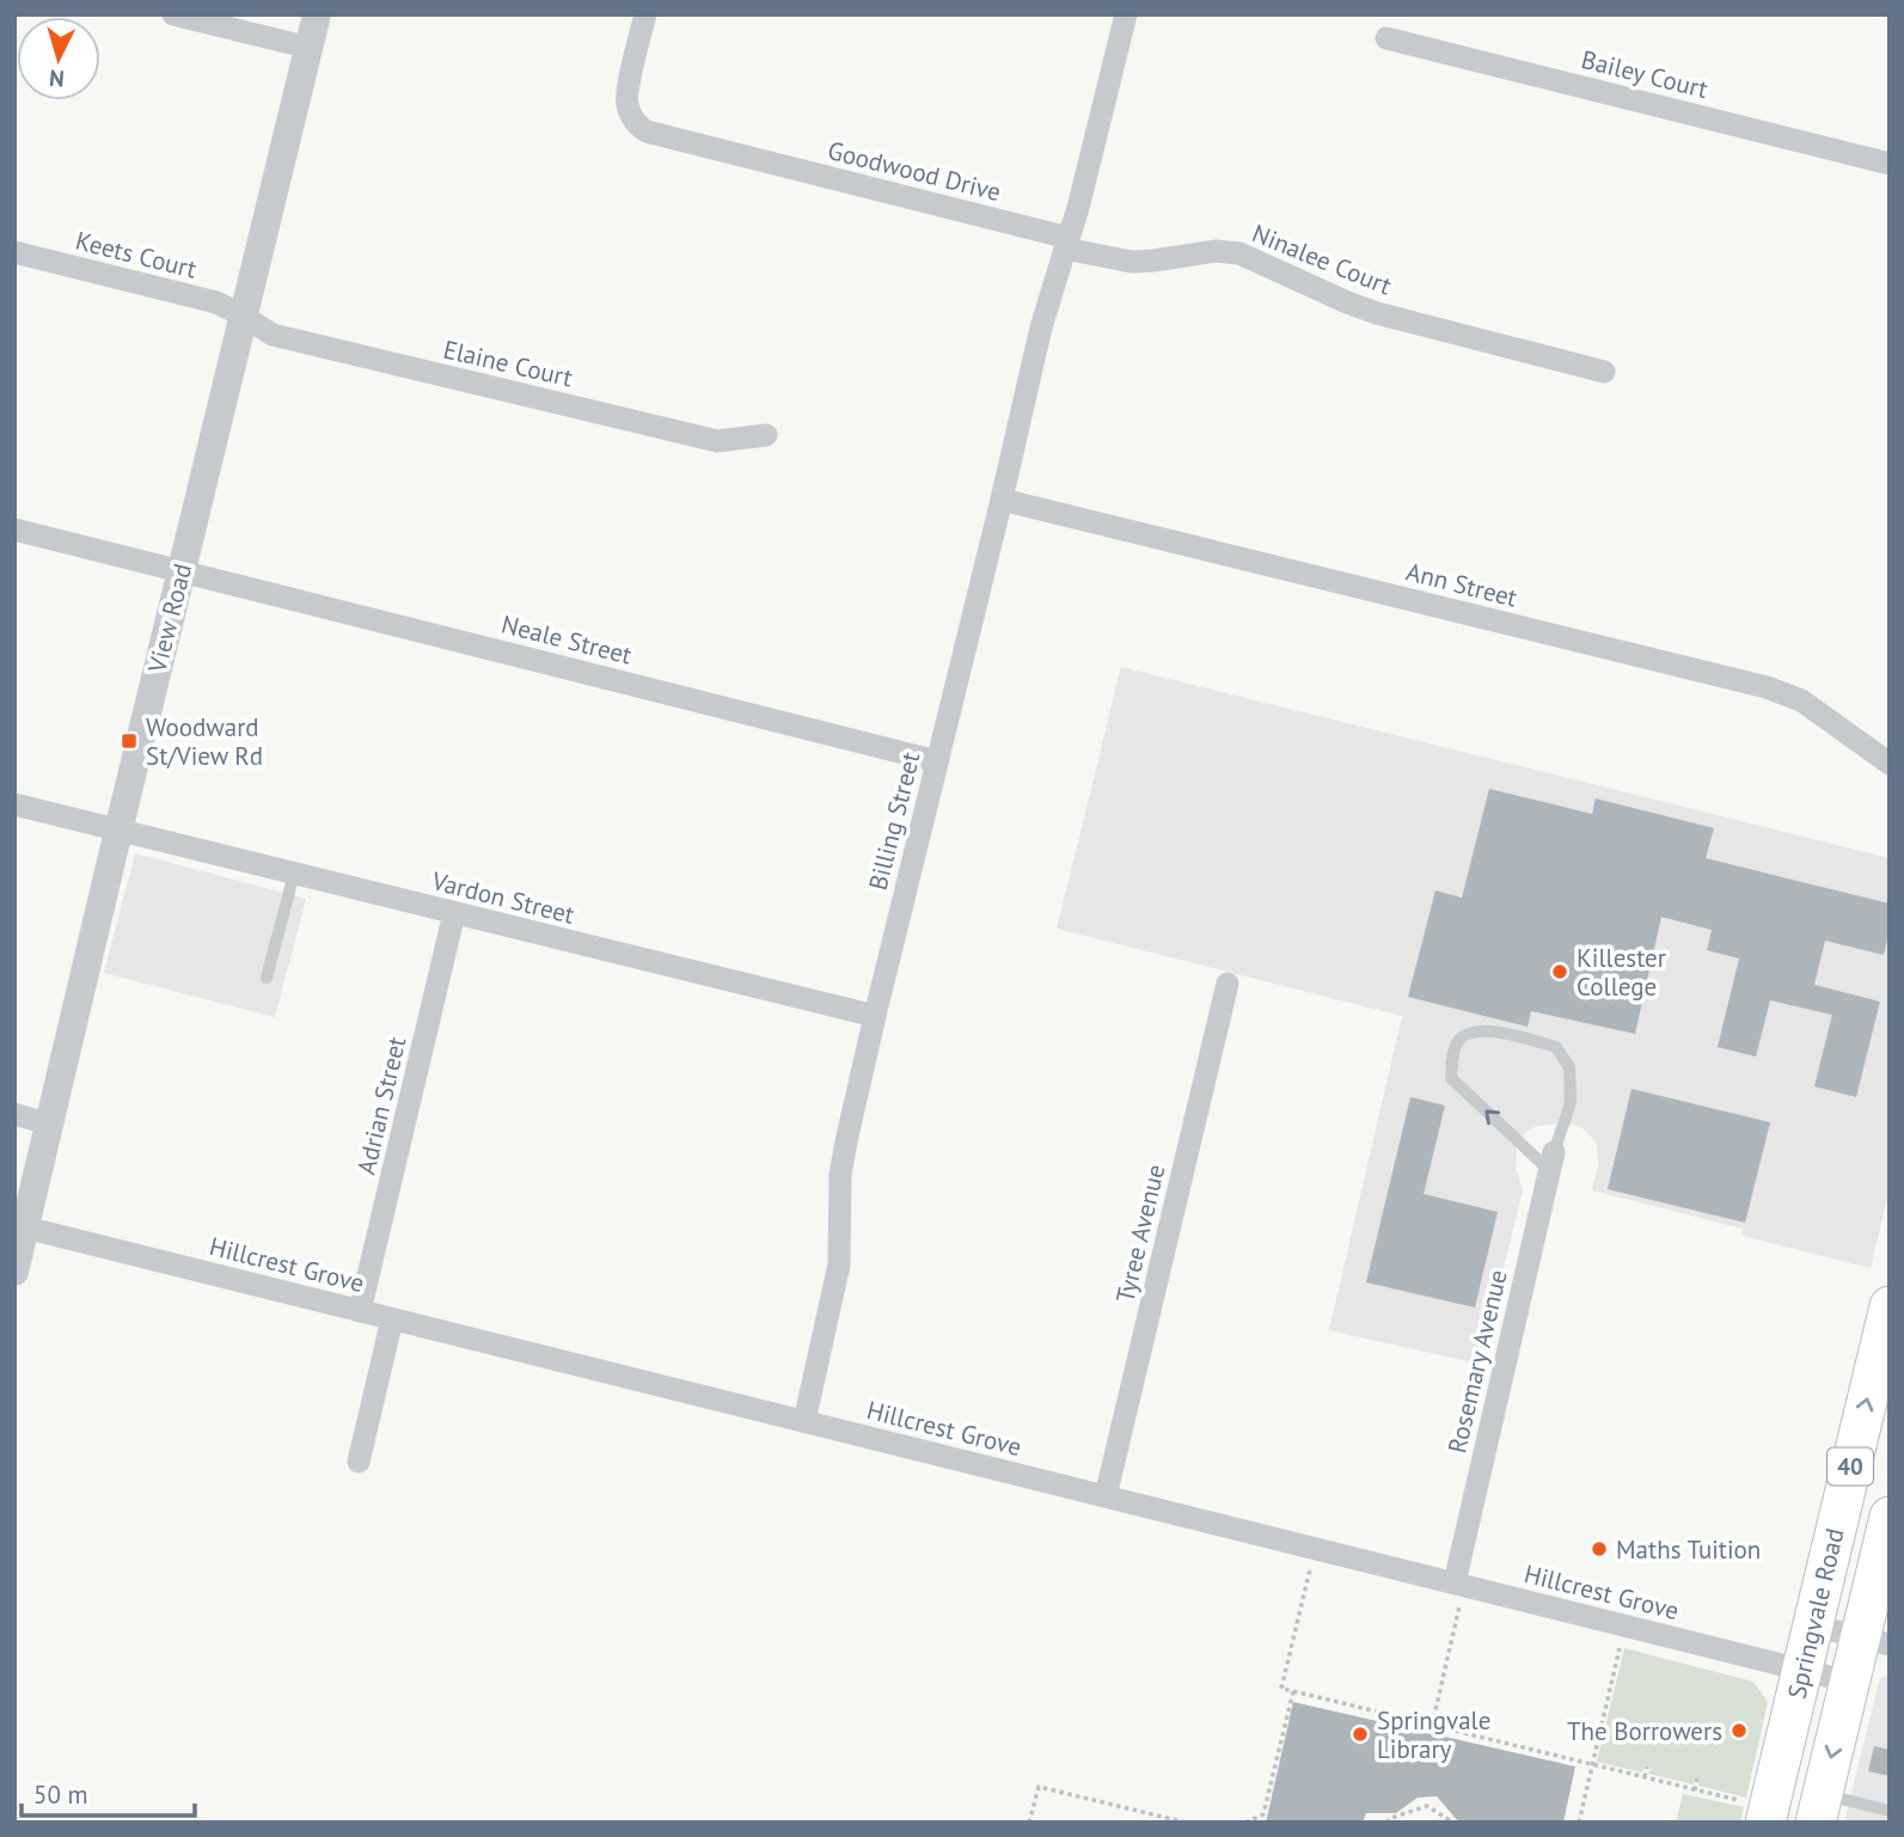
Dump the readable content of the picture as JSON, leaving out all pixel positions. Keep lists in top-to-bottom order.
{
  "streets": {
    "highway": ["40", "Springvale Road"],
    "street": [
      "Bailey Court",
      "Goodwood Drive",
      "Keets Court",
      "Ninalee Court",
      "Elaine Court",
      "Ann Street",
      "View Road",
      "Neale Street",
      "Billing Street",
      "Vardon Street",
      "Adrian Street",
      "Tyree Avenue",
      "Hillcrest Grove",
      "Rosemary Avenue"
    ]
  },
  "crossings": [
    ["Goodwood Drive", "Ninalee Court"],
    ["Goodwood Drive", "Billing Street"],
    ["Keets Court", "Elaine Court"],
    ["Keets Court", "View Road"],
    ["Ninalee Court", "Billing Street"],
    ["Elaine Court", "View Road"],
    ["Ann Street", "Billing Street"],
    ["View Road", "Neale Street"],
    ["View Road", "Vardon Street"],
    ["View Road", "Hillcrest Grove"],
    ["Neale Street", "Billing Street"],
    ["Billing Street", "Vardon Street"],
    ["Billing Street", "Hillcrest Grove"],
    ["Vardon Street", "Adrian Street"],
    ["Adrian Street", "Hillcrest Grove"],
    ["Tyree Avenue", "Hillcrest Grove"],
    ["Hillcrest Grove", "Rosemary Avenue"],
    ["Hillcrest Grove", "Springvale Road"]
  ],
  "places": {
    "transit": ["Woodward St/View Rd"],
    "other": [
      "Killester College",
      "Maths Tuition",
      "The Borrowers",
      "Springvale Library"
    ]
  },
  "scale_bar": "50 m",
  "north": "bottom"
}
